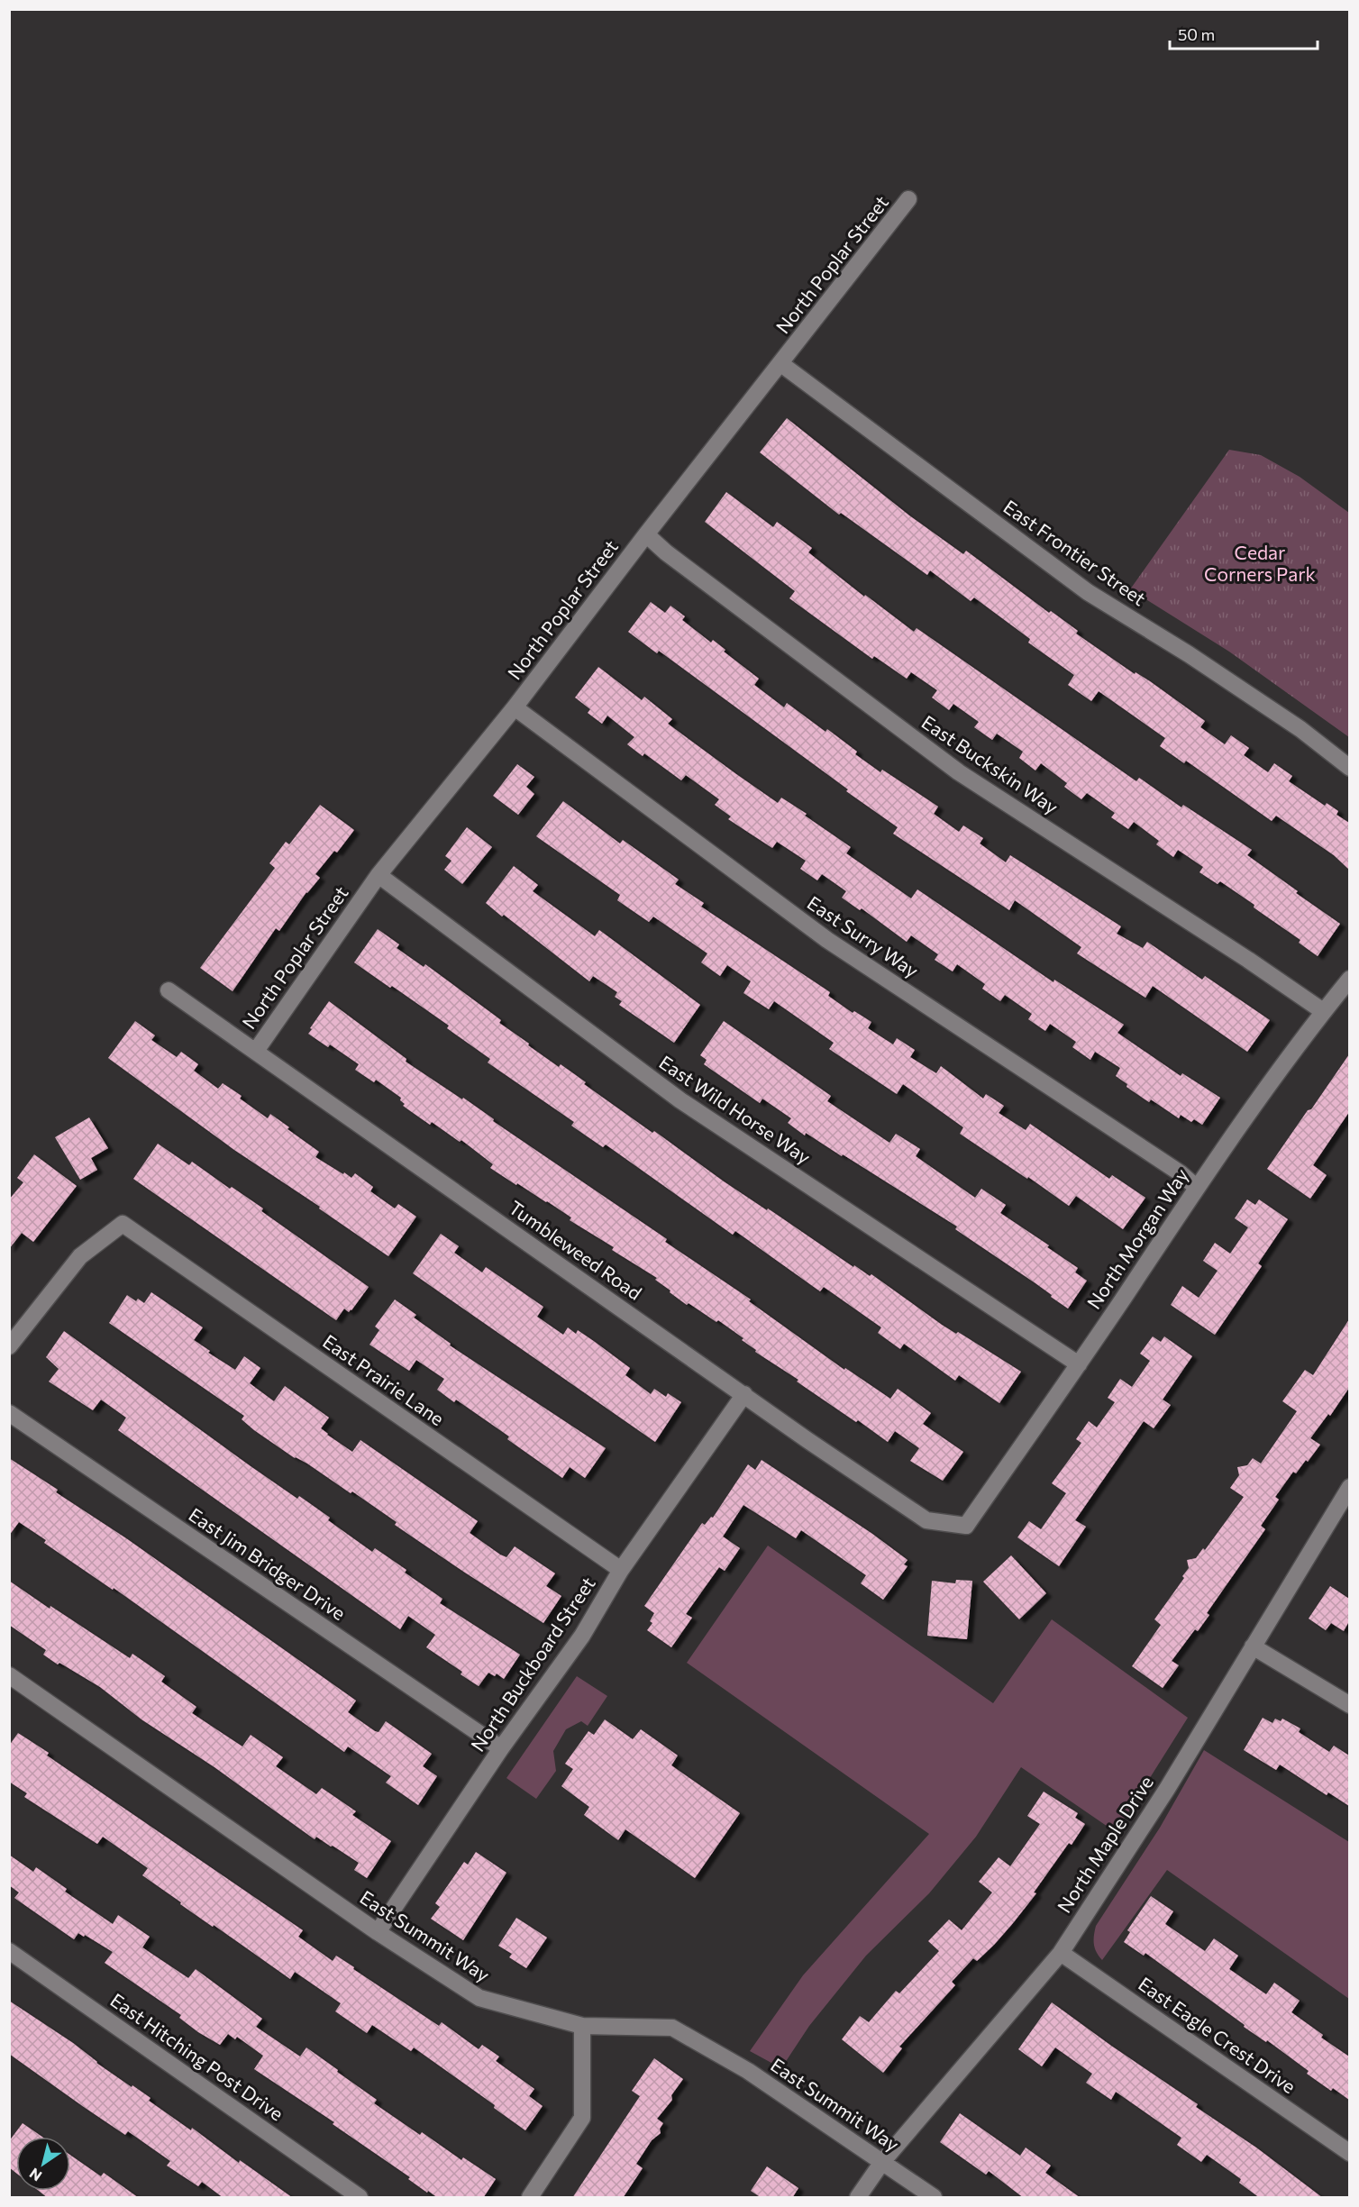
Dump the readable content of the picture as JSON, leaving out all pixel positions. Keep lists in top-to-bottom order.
{
  "streets": {
    "street": [
      "North Poplar Street",
      "East Frontier Street",
      "East Buckskin Way",
      "East Surry Way",
      "East Wild Horse Way",
      "North Morgan Way",
      "Tumbleweed Road",
      "East Prairie Lane",
      "East Jim Bridger Drive",
      "North Buckboard Street",
      "North Maple Drive",
      "East Summit Way",
      "East Eagle Crest Drive",
      "East Hitching Post Drive"
    ]
  },
  "crossings": [
    ["North Poplar Street", "East Frontier Street"],
    ["North Poplar Street", "East Buckskin Way"],
    ["North Poplar Street", "East Surry Way"],
    ["North Poplar Street", "East Wild Horse Way"],
    ["North Poplar Street", "Tumbleweed Road"],
    ["East Buckskin Way", "North Morgan Way"],
    ["East Surry Way", "North Morgan Way"],
    ["East Wild Horse Way", "North Morgan Way"],
    ["North Morgan Way", "Tumbleweed Road"],
    ["Tumbleweed Road", "North Buckboard Street"],
    ["East Prairie Lane", "North Buckboard Street"],
    ["East Jim Bridger Drive", "North Buckboard Street"],
    ["North Buckboard Street", "East Summit Way"],
    ["North Maple Drive", "East Summit Way"],
    ["North Maple Drive", "East Eagle Crest Drive"]
  ],
  "parks": ["Cedar Corners Park"],
  "scale_bar": "50 m",
  "north": "bottom left"
}
